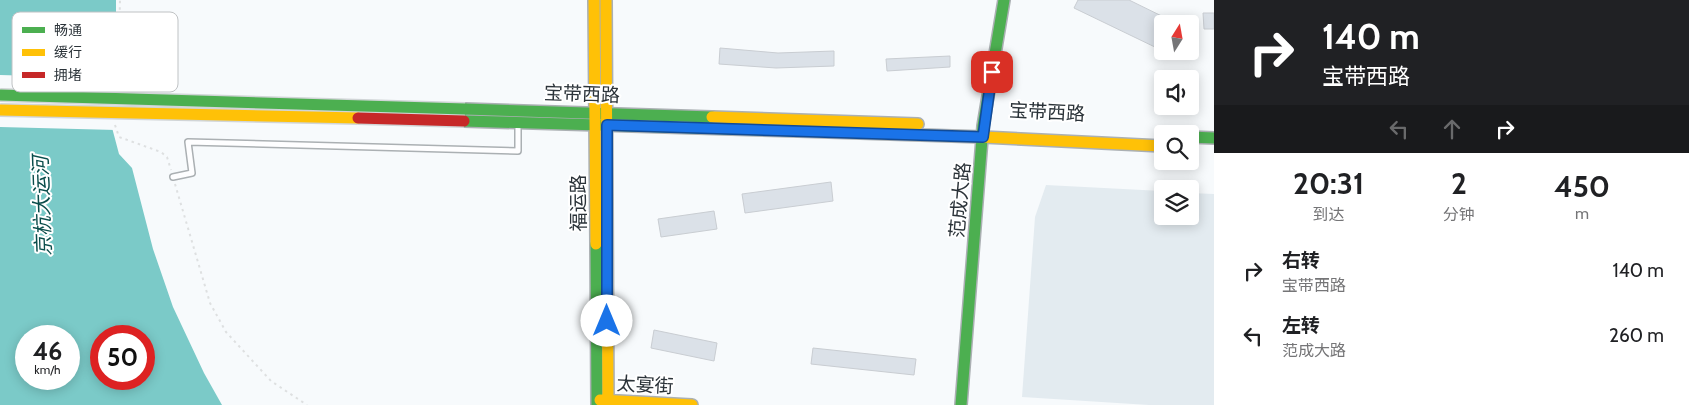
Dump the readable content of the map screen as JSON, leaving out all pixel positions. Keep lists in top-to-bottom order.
{
  "streets": {
    "main road": [
      "宝带西路",
      "范成大路",
      "福运路",
      "太宴街"
    ]
  },
  "crossings": [
    ["宝带西路", "范成大路"],
    ["宝带西路", "福运路"],
    ["福运路", "太宴街"]
  ],
  "water": ["京杭大运河"],
  "legend": ["畅通", "缓行", "拥堵"],
  "north": "top",
  "page": {
    "turn": ["140 m", "宝带西路"],
    "eta": [
      "20:31",
      "到达",
      "2",
      "分钟",
      "450",
      "m"
    ],
    "list": [
      {
        "name": "右转",
        "note": "宝带西路",
        "value": "140 m"
      },
      {
        "name": "左转",
        "note": "范成大路",
        "value": "260 m"
      }
    ],
    "speed": "46 km/h",
    "limit": "50"
  }
}
